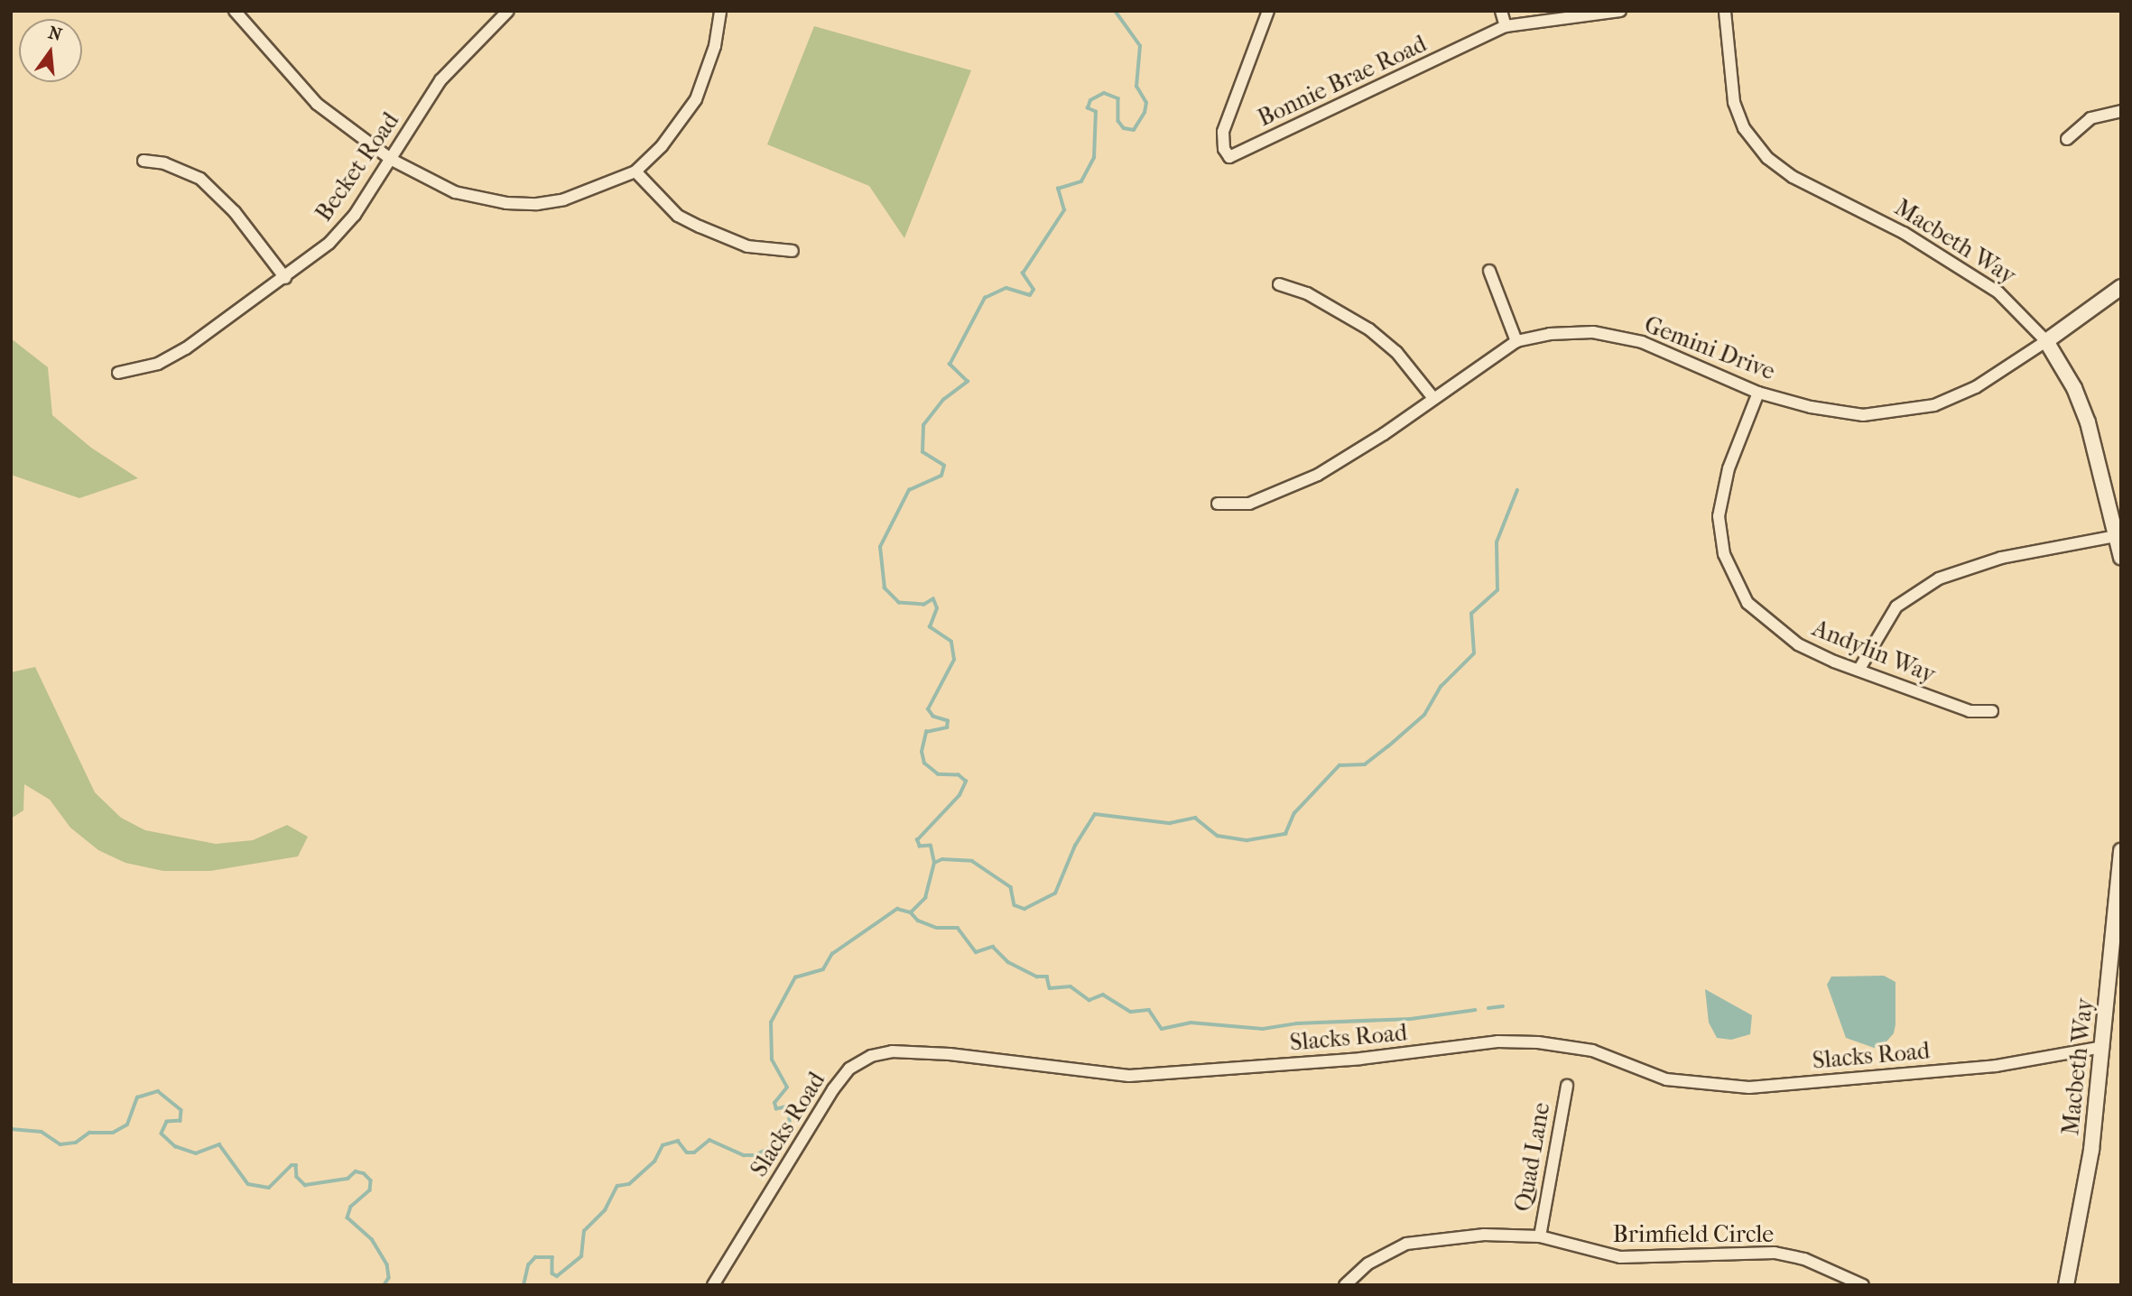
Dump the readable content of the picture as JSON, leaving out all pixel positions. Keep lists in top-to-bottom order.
{
  "streets": {
    "street": [
      "Bonnie Brae Road",
      "Becket Road",
      "Macbeth Way",
      "Gemini Drive",
      "Andylin Way",
      "Slacks Road",
      "Quad Lane",
      "Brimfield Circle"
    ]
  },
  "crossings": [
    ["Macbeth Way", "Gemini Drive"],
    ["Macbeth Way", "Slacks Road"],
    ["Gemini Drive", "Andylin Way"],
    ["Quad Lane", "Brimfield Circle"]
  ],
  "north": "top"
}
